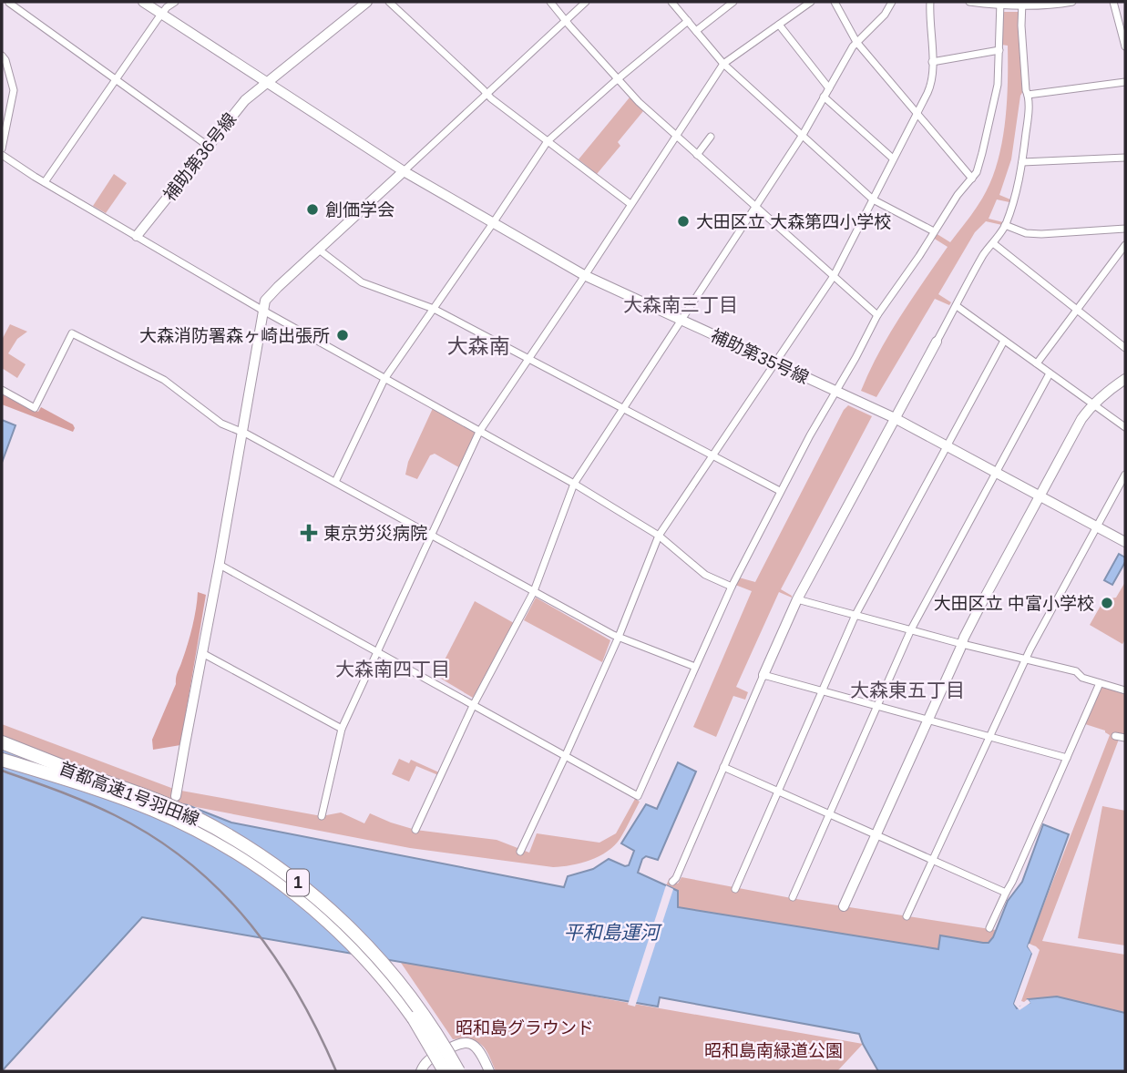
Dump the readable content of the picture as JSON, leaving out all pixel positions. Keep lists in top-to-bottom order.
{
  "streets": {
    "highway": ["首都高速1号羽田線", "1"],
    "street": ["補助第36号線", "補助第35号線"]
  },
  "crossings": [
    ["補助第36号線", "補助第35号線"]
  ],
  "districts": [
    "大森南三丁目",
    "大森南",
    "大森南四丁目",
    "大森東五丁目"
  ],
  "water": ["平和島運河"],
  "parks": ["昭和島グラウンド", "昭和島南緑道公園"],
  "places": {
    "other": [
      "創価学会",
      "大田区立 大森第四小学校",
      "大森消防署森ヶ崎出張所",
      "大田区立 中富小学校"
    ],
    "health": ["東京労災病院"]
  }
}
